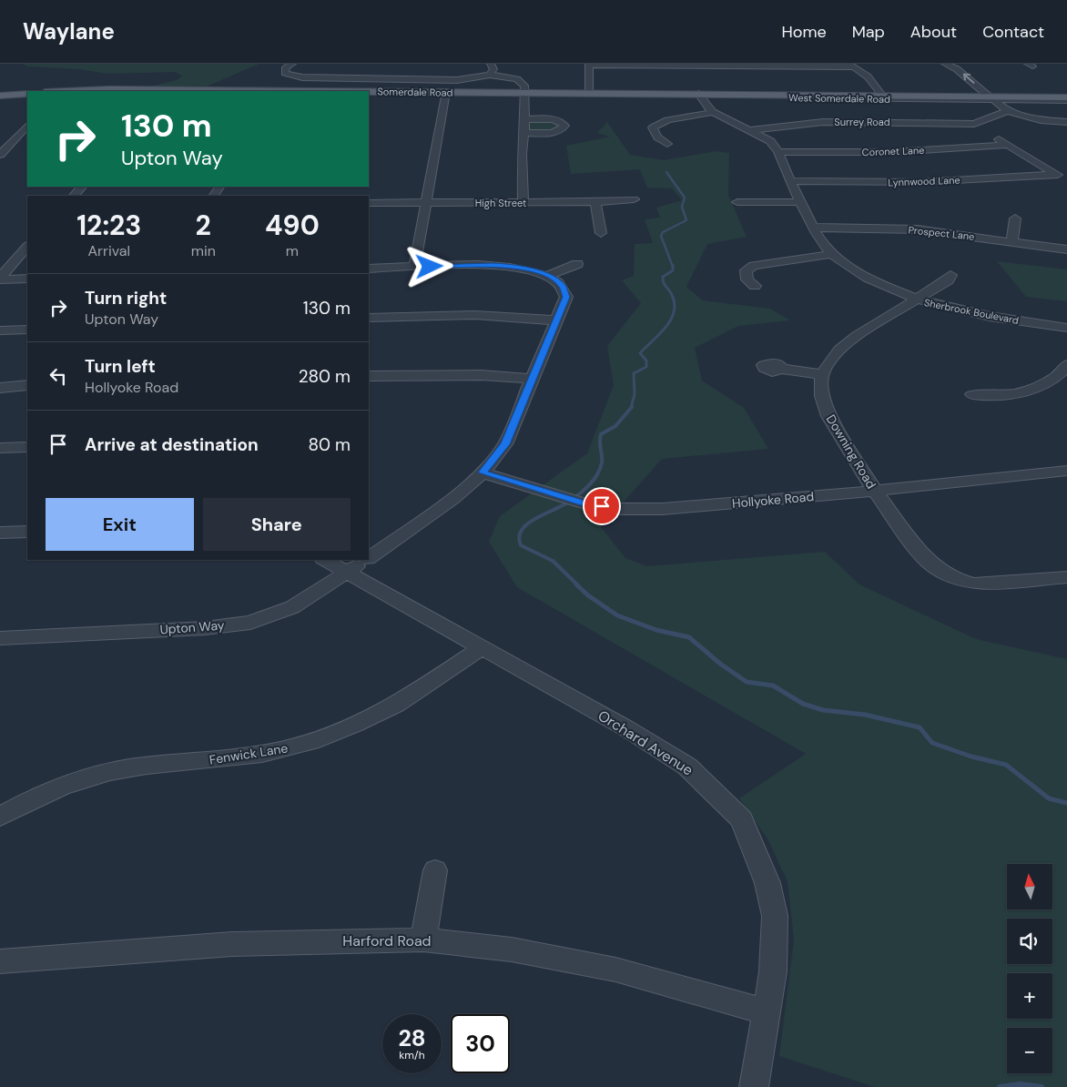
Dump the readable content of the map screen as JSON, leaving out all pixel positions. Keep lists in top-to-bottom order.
{
  "streets": {
    "main road": ["Somerdale Road", "West Somerdale Road"],
    "street": [
      "Surrey Road",
      "Coronet Lane",
      "Lynnwood Lane",
      "High Street",
      "Prospect Lane",
      "Sherbrook Boulevard",
      "Downing Road",
      "Hollyoke Road",
      "Upton Way",
      "Orchard Avenue",
      "Fenwick Lane",
      "Harford Road"
    ]
  },
  "crossings": [
    ["Somerdale Road", "West Somerdale Road"],
    ["West Somerdale Road", "Sherbrook Boulevard"],
    ["Surrey Road", "Sherbrook Boulevard"],
    ["Coronet Lane", "Sherbrook Boulevard"],
    ["Lynnwood Lane", "Sherbrook Boulevard"],
    ["Prospect Lane", "Sherbrook Boulevard"],
    ["Downing Road", "Hollyoke Road"],
    ["Hollyoke Road", "Upton Way"],
    ["Upton Way", "Orchard Avenue"],
    ["Orchard Avenue", "Fenwick Lane"],
    ["Orchard Avenue", "Harford Road"]
  ],
  "north": "top",
  "page": {
    "header": "Waylane",
    "nav": [
      "Home",
      "Map",
      "About",
      "Contact"
    ],
    "turn": ["130 m", "Upton Way"],
    "eta": [
      "12:23",
      "Arrival",
      "2",
      "min",
      "490",
      "m"
    ],
    "list": [
      {
        "name": "Turn right",
        "note": "Upton Way",
        "value": "130 m"
      },
      {
        "name": "Turn left",
        "note": "Hollyoke Road",
        "value": "280 m"
      },
      {
        "name": "Arrive at destination",
        "value": "80 m"
      }
    ],
    "buttons": ["Exit", "Share"],
    "map_buttons": ["+", "−"],
    "speed": "28 km/h",
    "limit": "30"
  }
}
